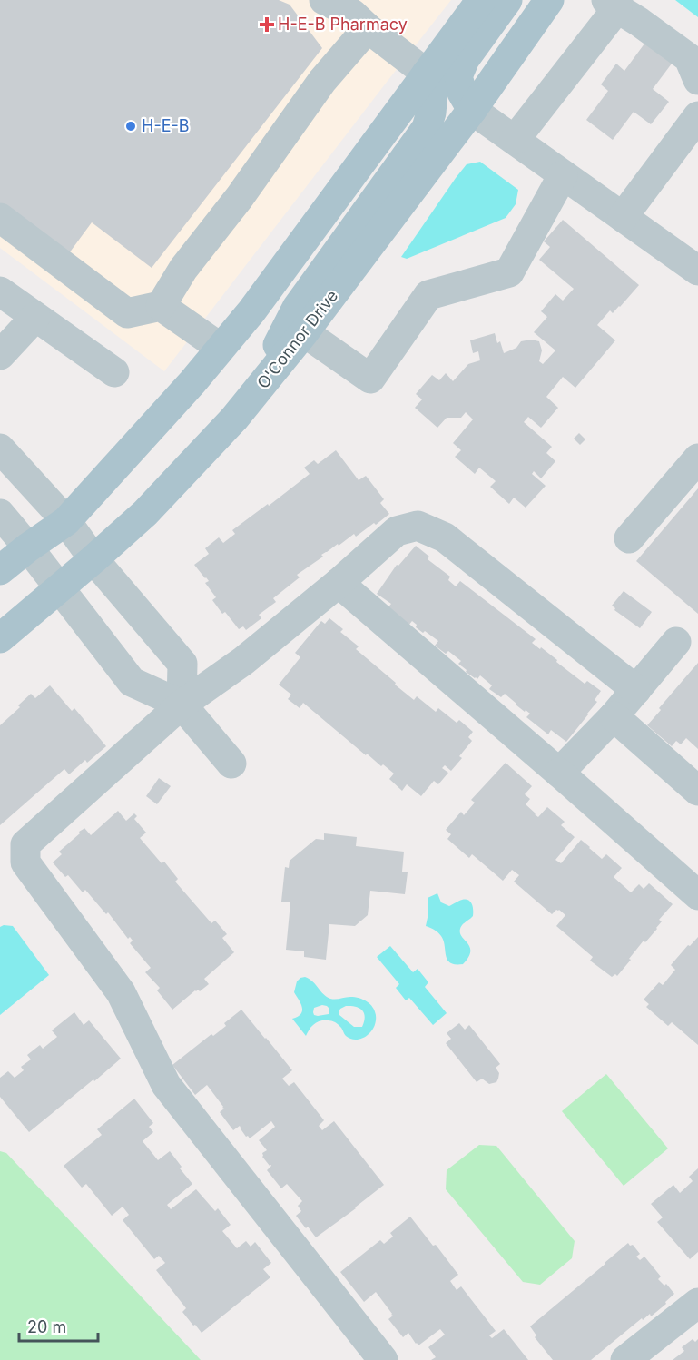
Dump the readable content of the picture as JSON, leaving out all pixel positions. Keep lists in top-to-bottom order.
{
  "streets": {
    "main road": ["O'Connor Drive"]
  },
  "places": {
    "health": ["H-E-B Pharmacy"],
    "other": ["H-E-B"]
  },
  "scale_bar": "20 m"
}
